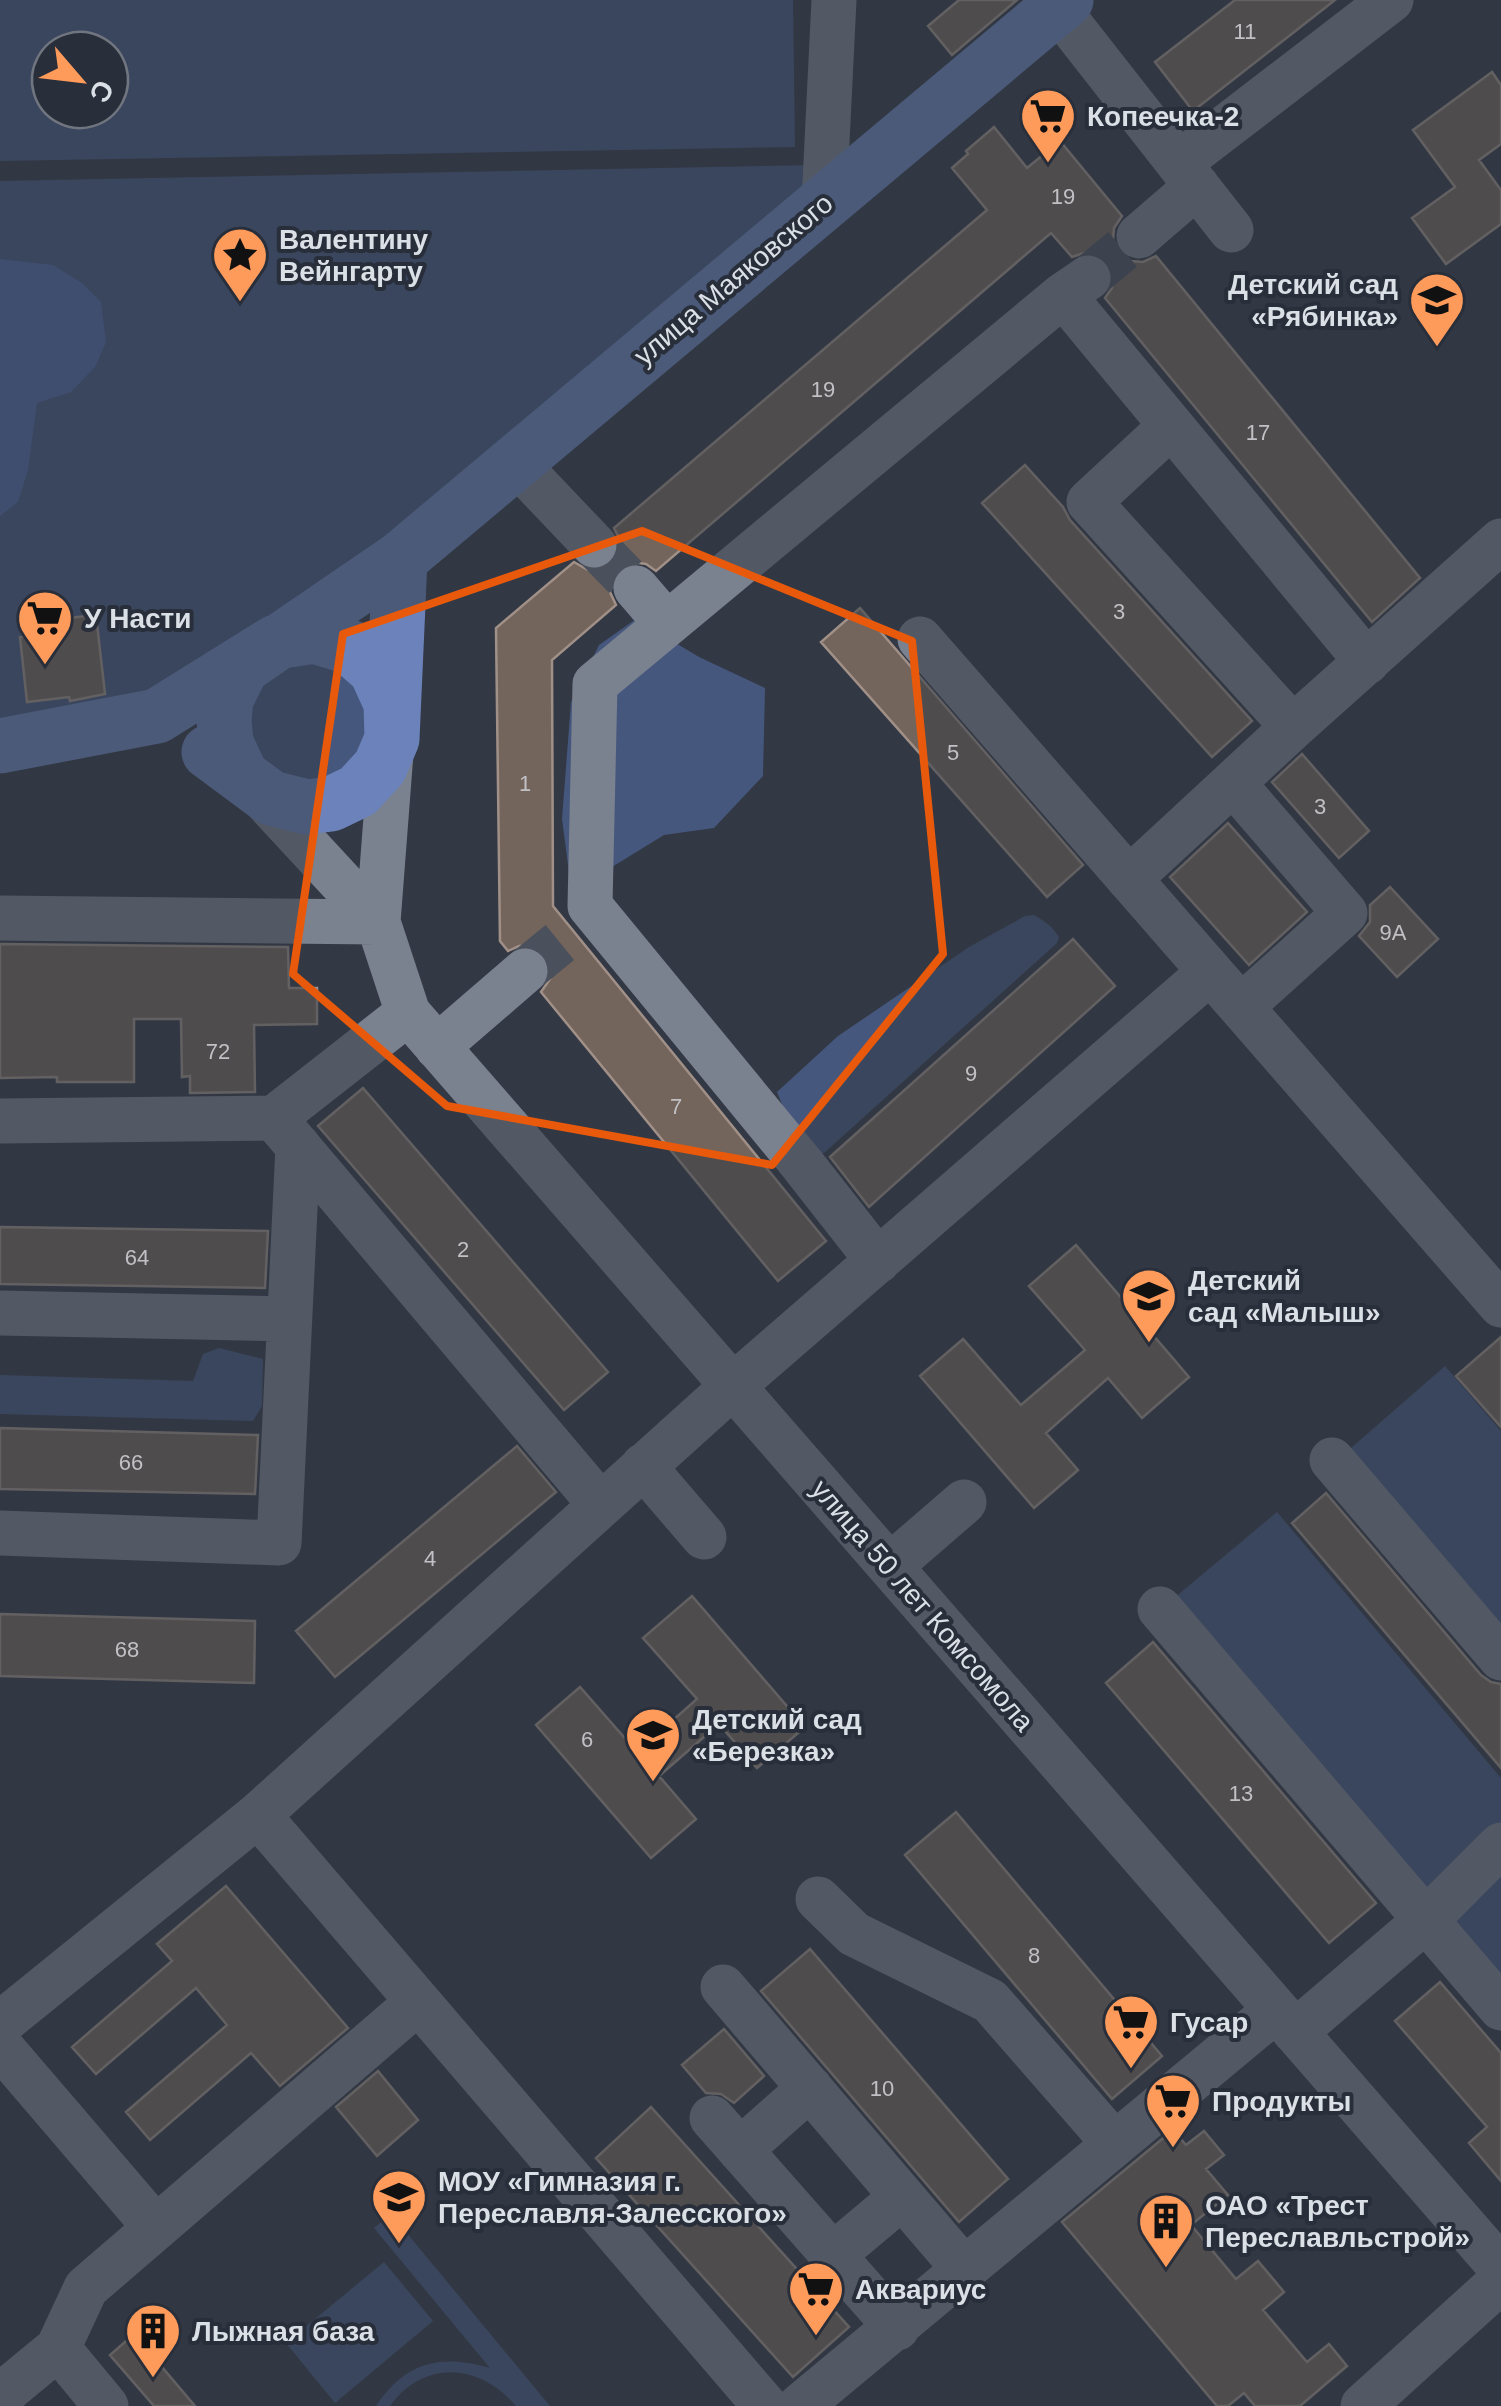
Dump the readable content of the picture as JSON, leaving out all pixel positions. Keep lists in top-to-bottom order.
{
  "streets": {
    "main road": ["улица Маяковского"],
    "street": ["улица 50 лет Комсомола"]
  },
  "places": {
    "supermarket": [
      "Копеечка-2",
      "У Насти",
      "Гусар",
      "Продукты",
      "Аквариус"
    ],
    "place": ["Валентину Вейнгарту"],
    "school or university": [
      "Детский сад «Рябинка»",
      "Детский сад «Малыш»",
      "Детский сад «Березка»",
      "МОУ «Гимназия г. Переславля-Залесского»"
    ],
    "building": ["ОАО «Трест Переславльстрой»", "Лыжная база"]
  },
  "house_numbers": [
    "11",
    "19",
    "19",
    "17",
    "3",
    "5",
    "1",
    "3",
    "9А",
    "72",
    "9",
    "7",
    "2",
    "64",
    "66",
    "4",
    "68",
    "6",
    "13",
    "8",
    "10"
  ],
  "north": "bottom right"
}
